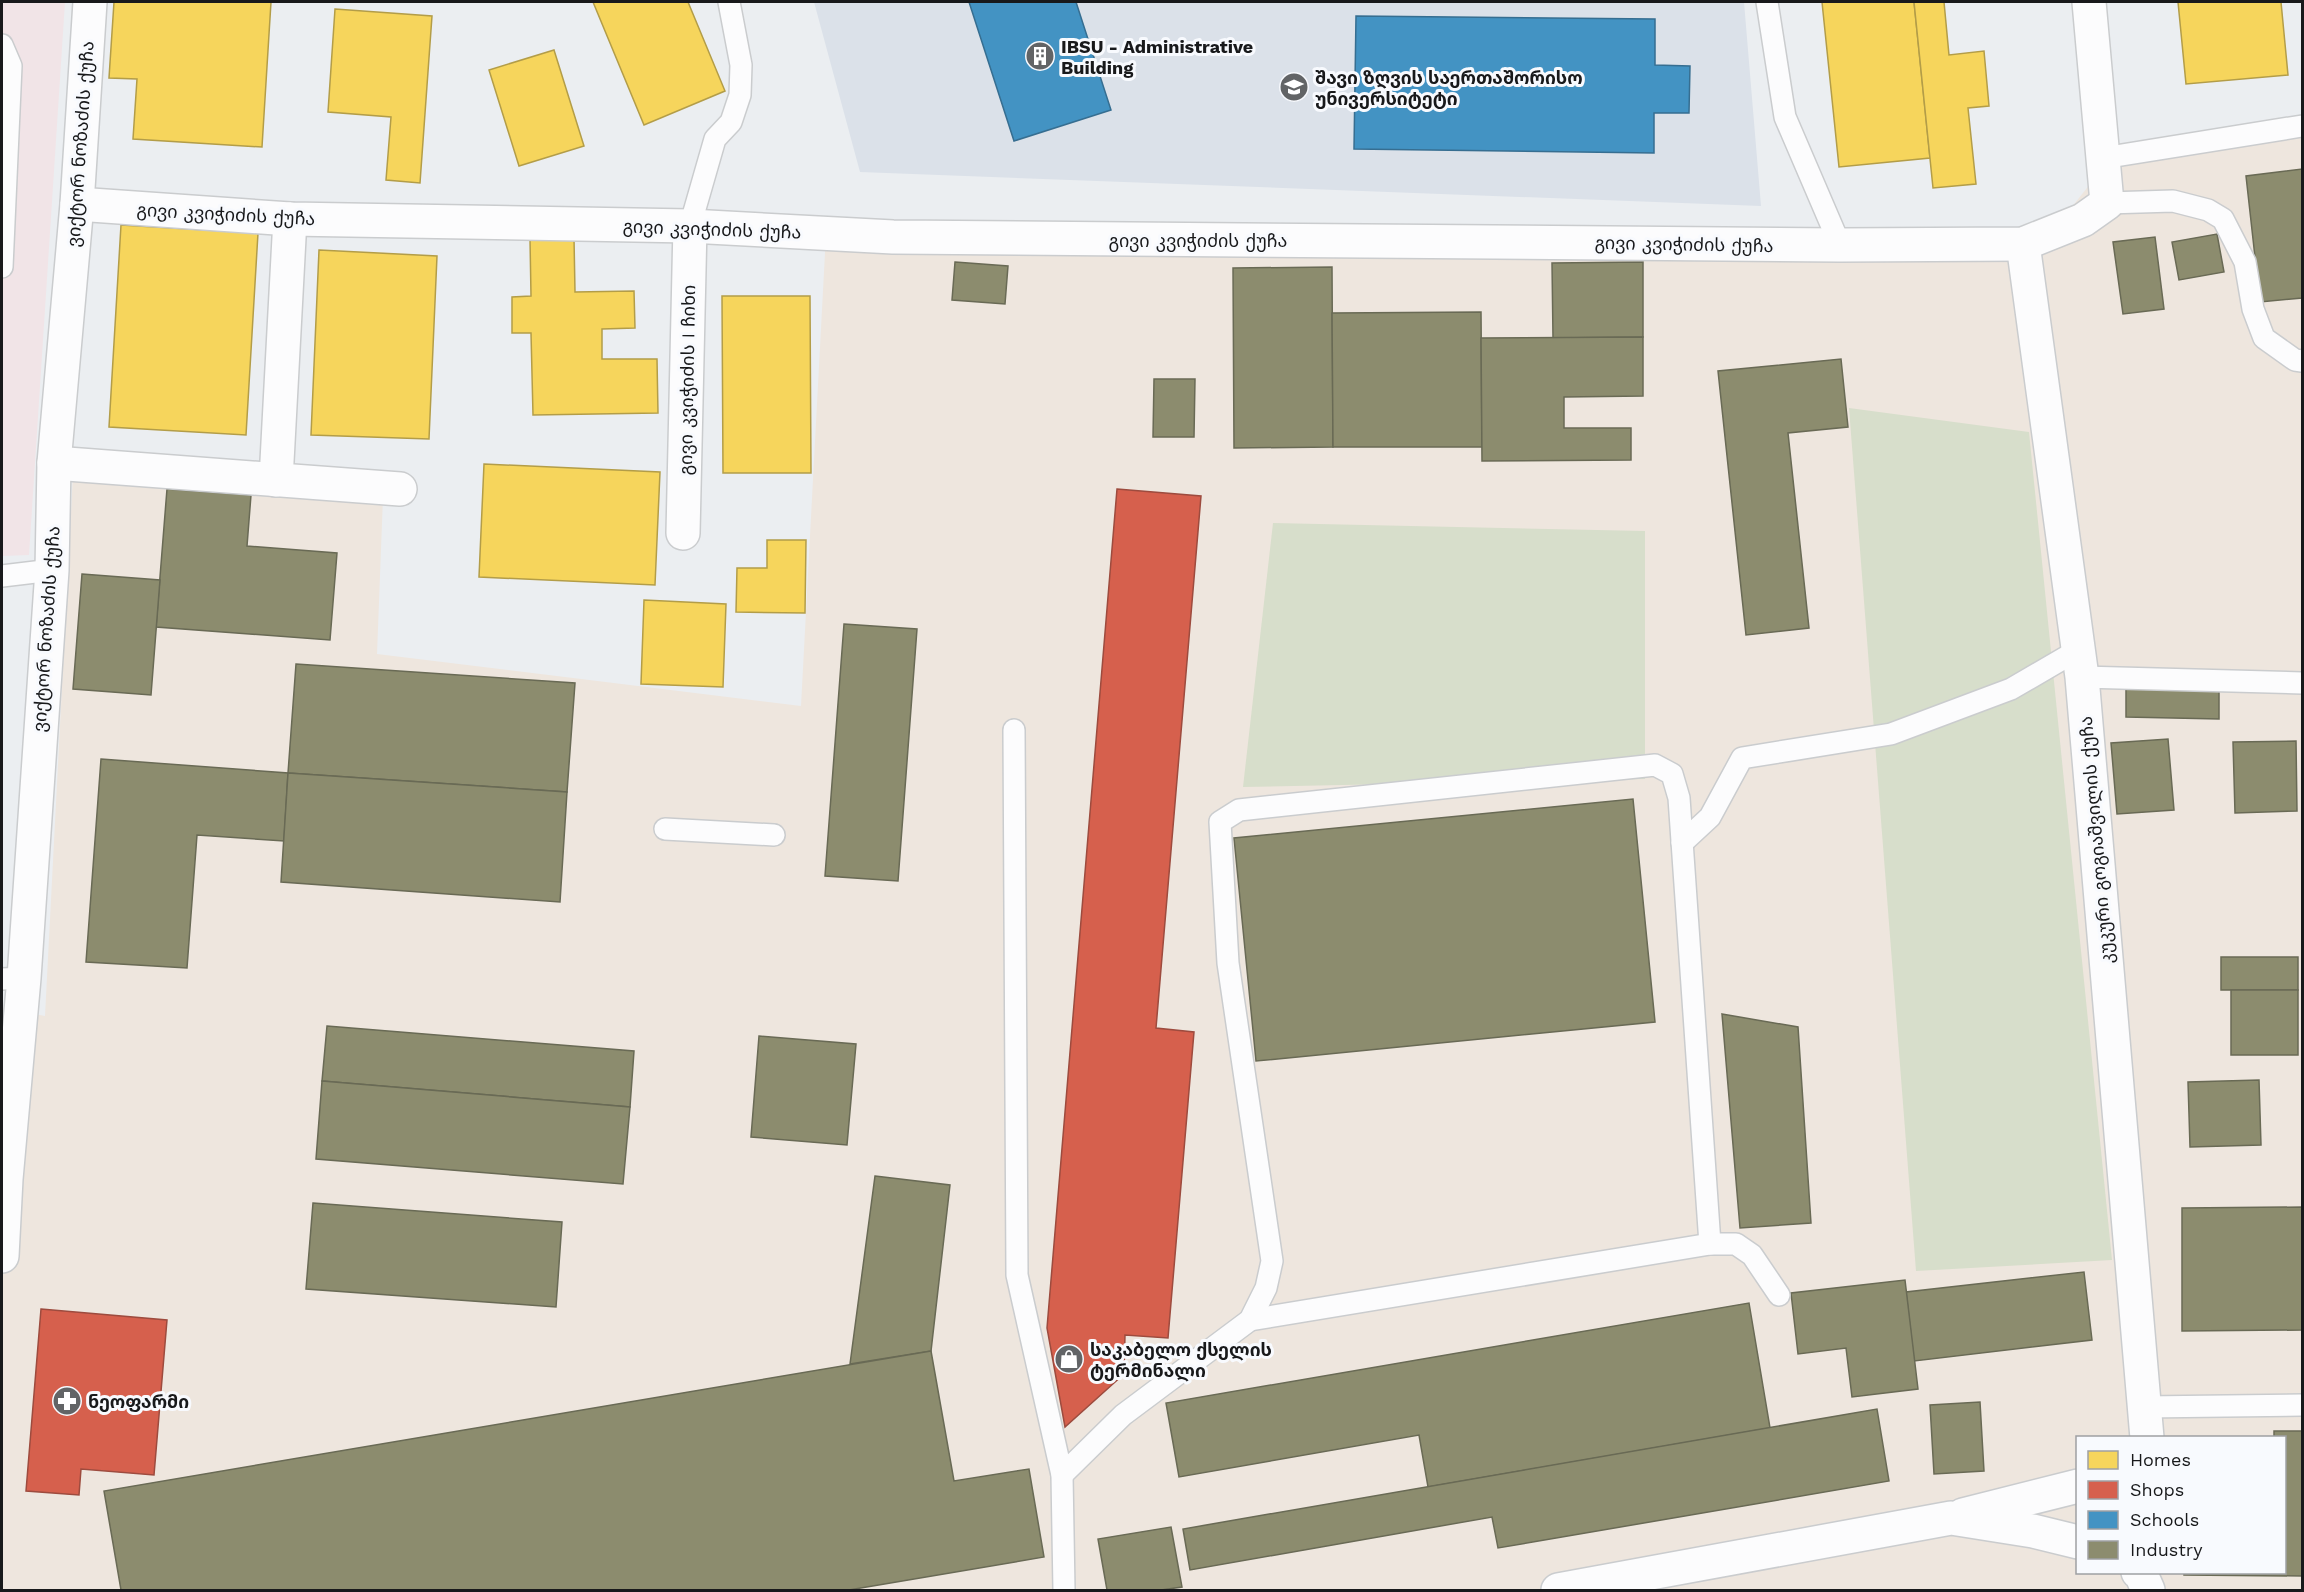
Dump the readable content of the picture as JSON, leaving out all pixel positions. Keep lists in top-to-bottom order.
{
  "streets": {
    "street": [
      "ვიქტორ ნოზაძის ქუჩა",
      "გივი კვიჭიძის ქუჩა",
      "გივი კვიჭიძის I ჩიხი",
      "კუკური გოგიაშვილის ქუჩა"
    ]
  },
  "crossings": [
    ["ვიქტორ ნოზაძის ქუჩა", "გივი კვიჭიძის ქუჩა"],
    ["გივი კვიჭიძის ქუჩა", "გივი კვიჭიძის I ჩიხი"],
    ["გივი კვიჭიძის ქუჩა", "კუკური გოგიაშვილის ქუჩა"]
  ],
  "places": {
    "building": ["IBSU - Administrative Building"],
    "school or university": ["შავი ზღვის საერთაშორისო უნივერსიტეტი"],
    "shop": ["საკაბელო ქსელის ტერმინალი"],
    "pharmacy": ["ნეოფარმი"]
  },
  "legend": [
    "Homes",
    "Shops",
    "Schools",
    "Industry"
  ]
}
